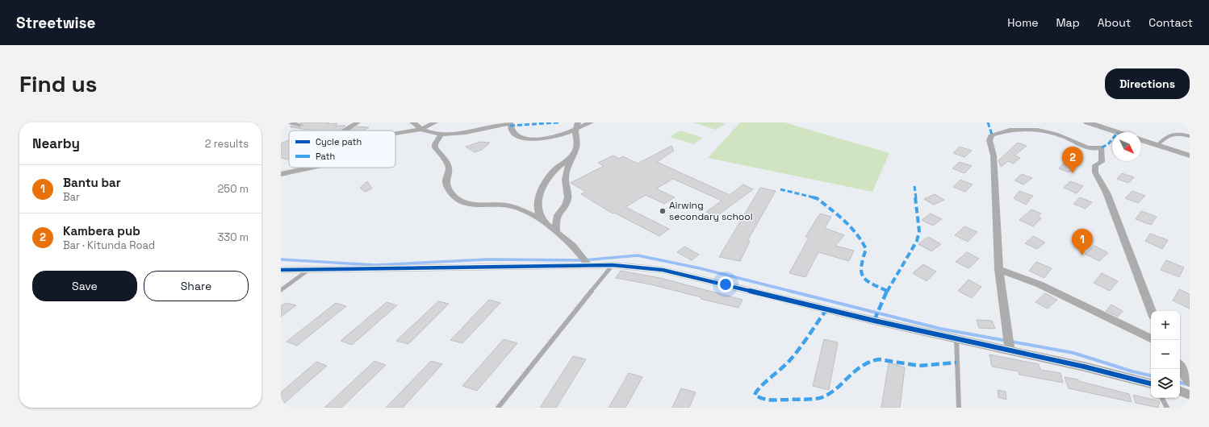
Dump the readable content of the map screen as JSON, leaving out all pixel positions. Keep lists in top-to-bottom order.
{
  "places": ["Airwing secondary school"],
  "legend": ["Cycle path", "Path"],
  "north": "bottom right",
  "page": {
    "header": "Streetwise",
    "nav": [
      "Home",
      "Map",
      "About",
      "Contact"
    ],
    "buttons": [
      "Directions",
      ["Save", "Share"]
    ],
    "title": "Find us",
    "heading": ["Nearby", "2 results"],
    "pins": ["2", "1"],
    "list": [
      {
        "mark": "1",
        "name": "Bantu bar",
        "note": "Bar",
        "value": "250 m"
      },
      {
        "mark": "2",
        "name": "Kambera pub",
        "note": "Bar · Kitunda Road",
        "value": "330 m"
      }
    ],
    "map_buttons": ["+", "−"]
  }
}
